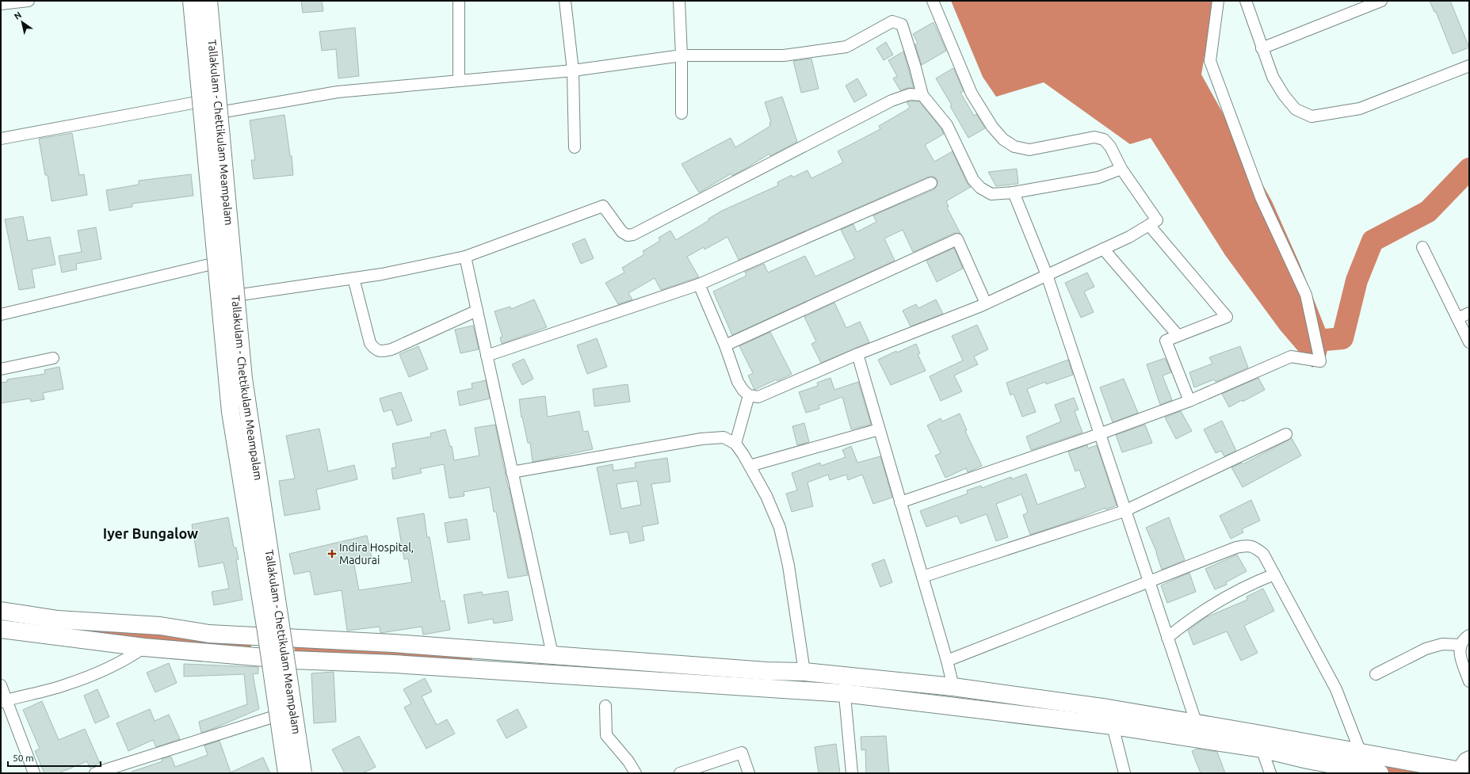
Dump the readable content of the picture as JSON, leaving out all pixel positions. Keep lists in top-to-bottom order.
{
  "streets": {
    "main road": ["Tallakulam - Chettikulam Meampalam"]
  },
  "districts": ["Iyer Bungalow"],
  "places": {
    "health": ["Indira Hospital, Madurai"]
  },
  "scale_bar": "50 m",
  "north": "top left"
}
